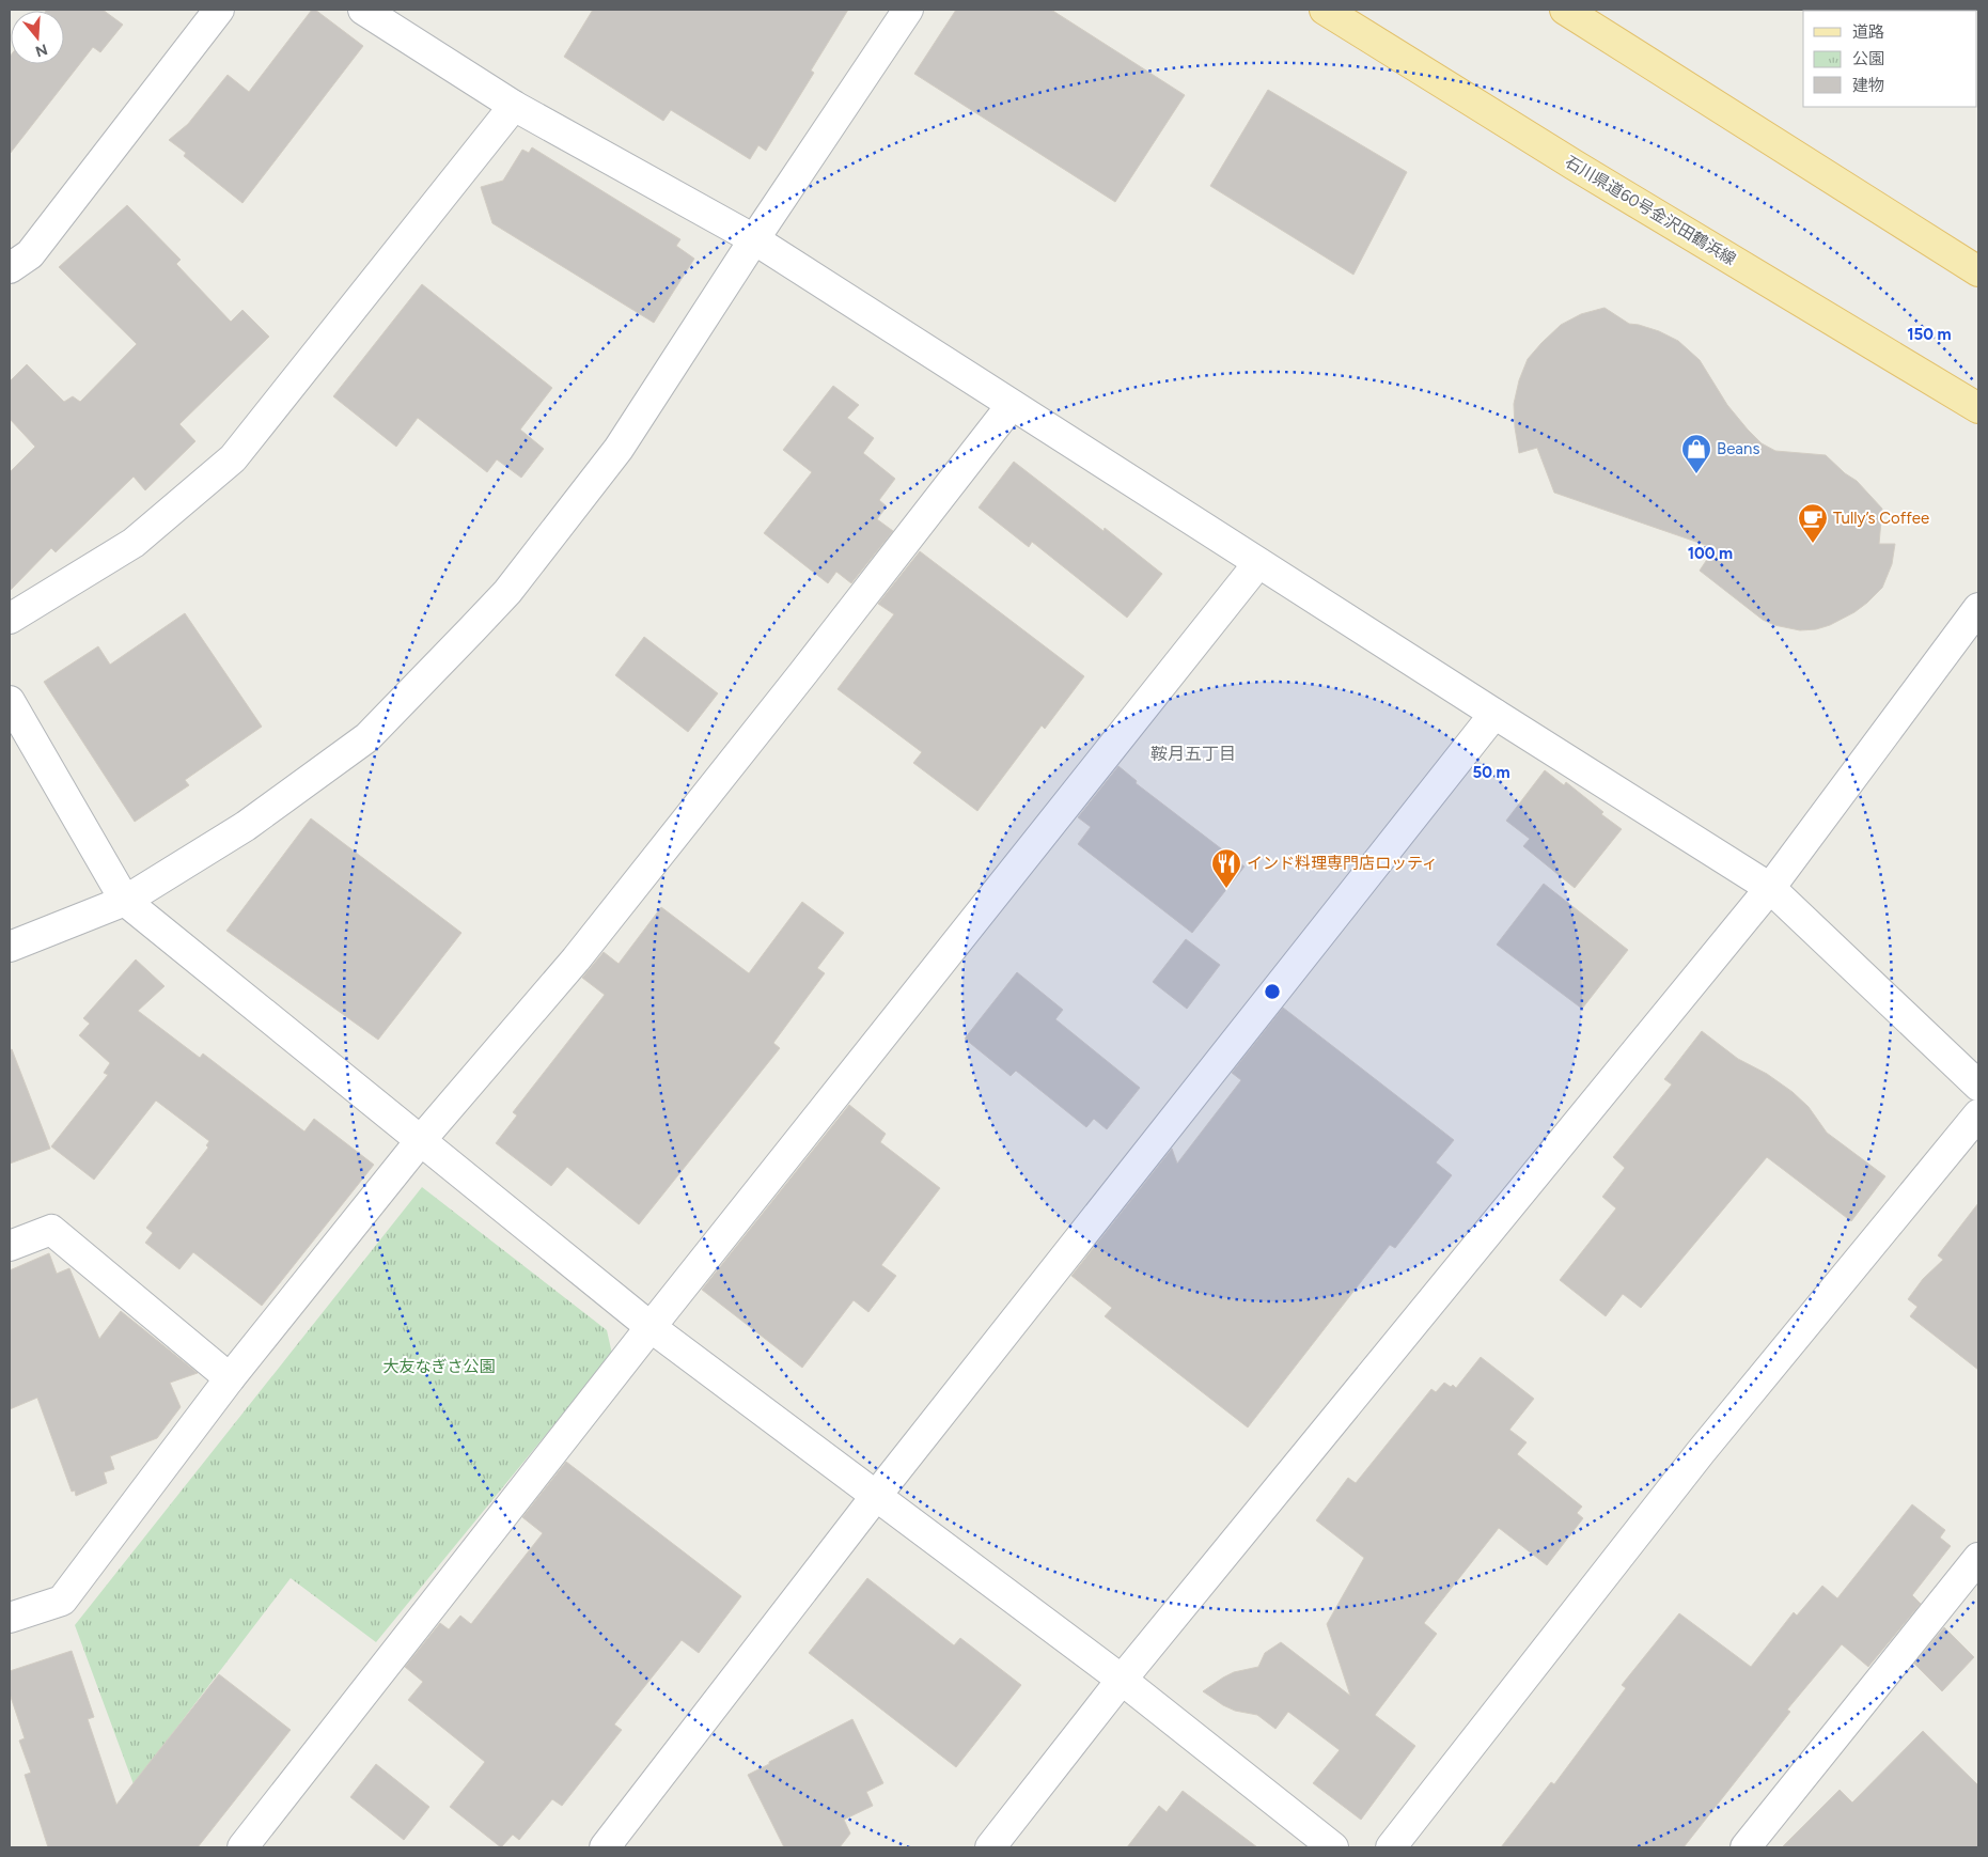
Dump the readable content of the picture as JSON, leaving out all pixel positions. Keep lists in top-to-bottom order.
{
  "streets": {
    "main road": ["石川県道60号金沢田鶴浜線"]
  },
  "districts": ["鞍月五丁目"],
  "parks": ["大友なぎさ公園"],
  "places": {
    "shop": ["Beans"],
    "cafe": ["Tully’s Coffee"],
    "restaurant": ["インド料理専門店ロッティ"]
  },
  "legend": ["道路", "公園", "建物"],
  "north": "bottom",
  "rings": ["150 m", "100 m", "50 m"]
}
